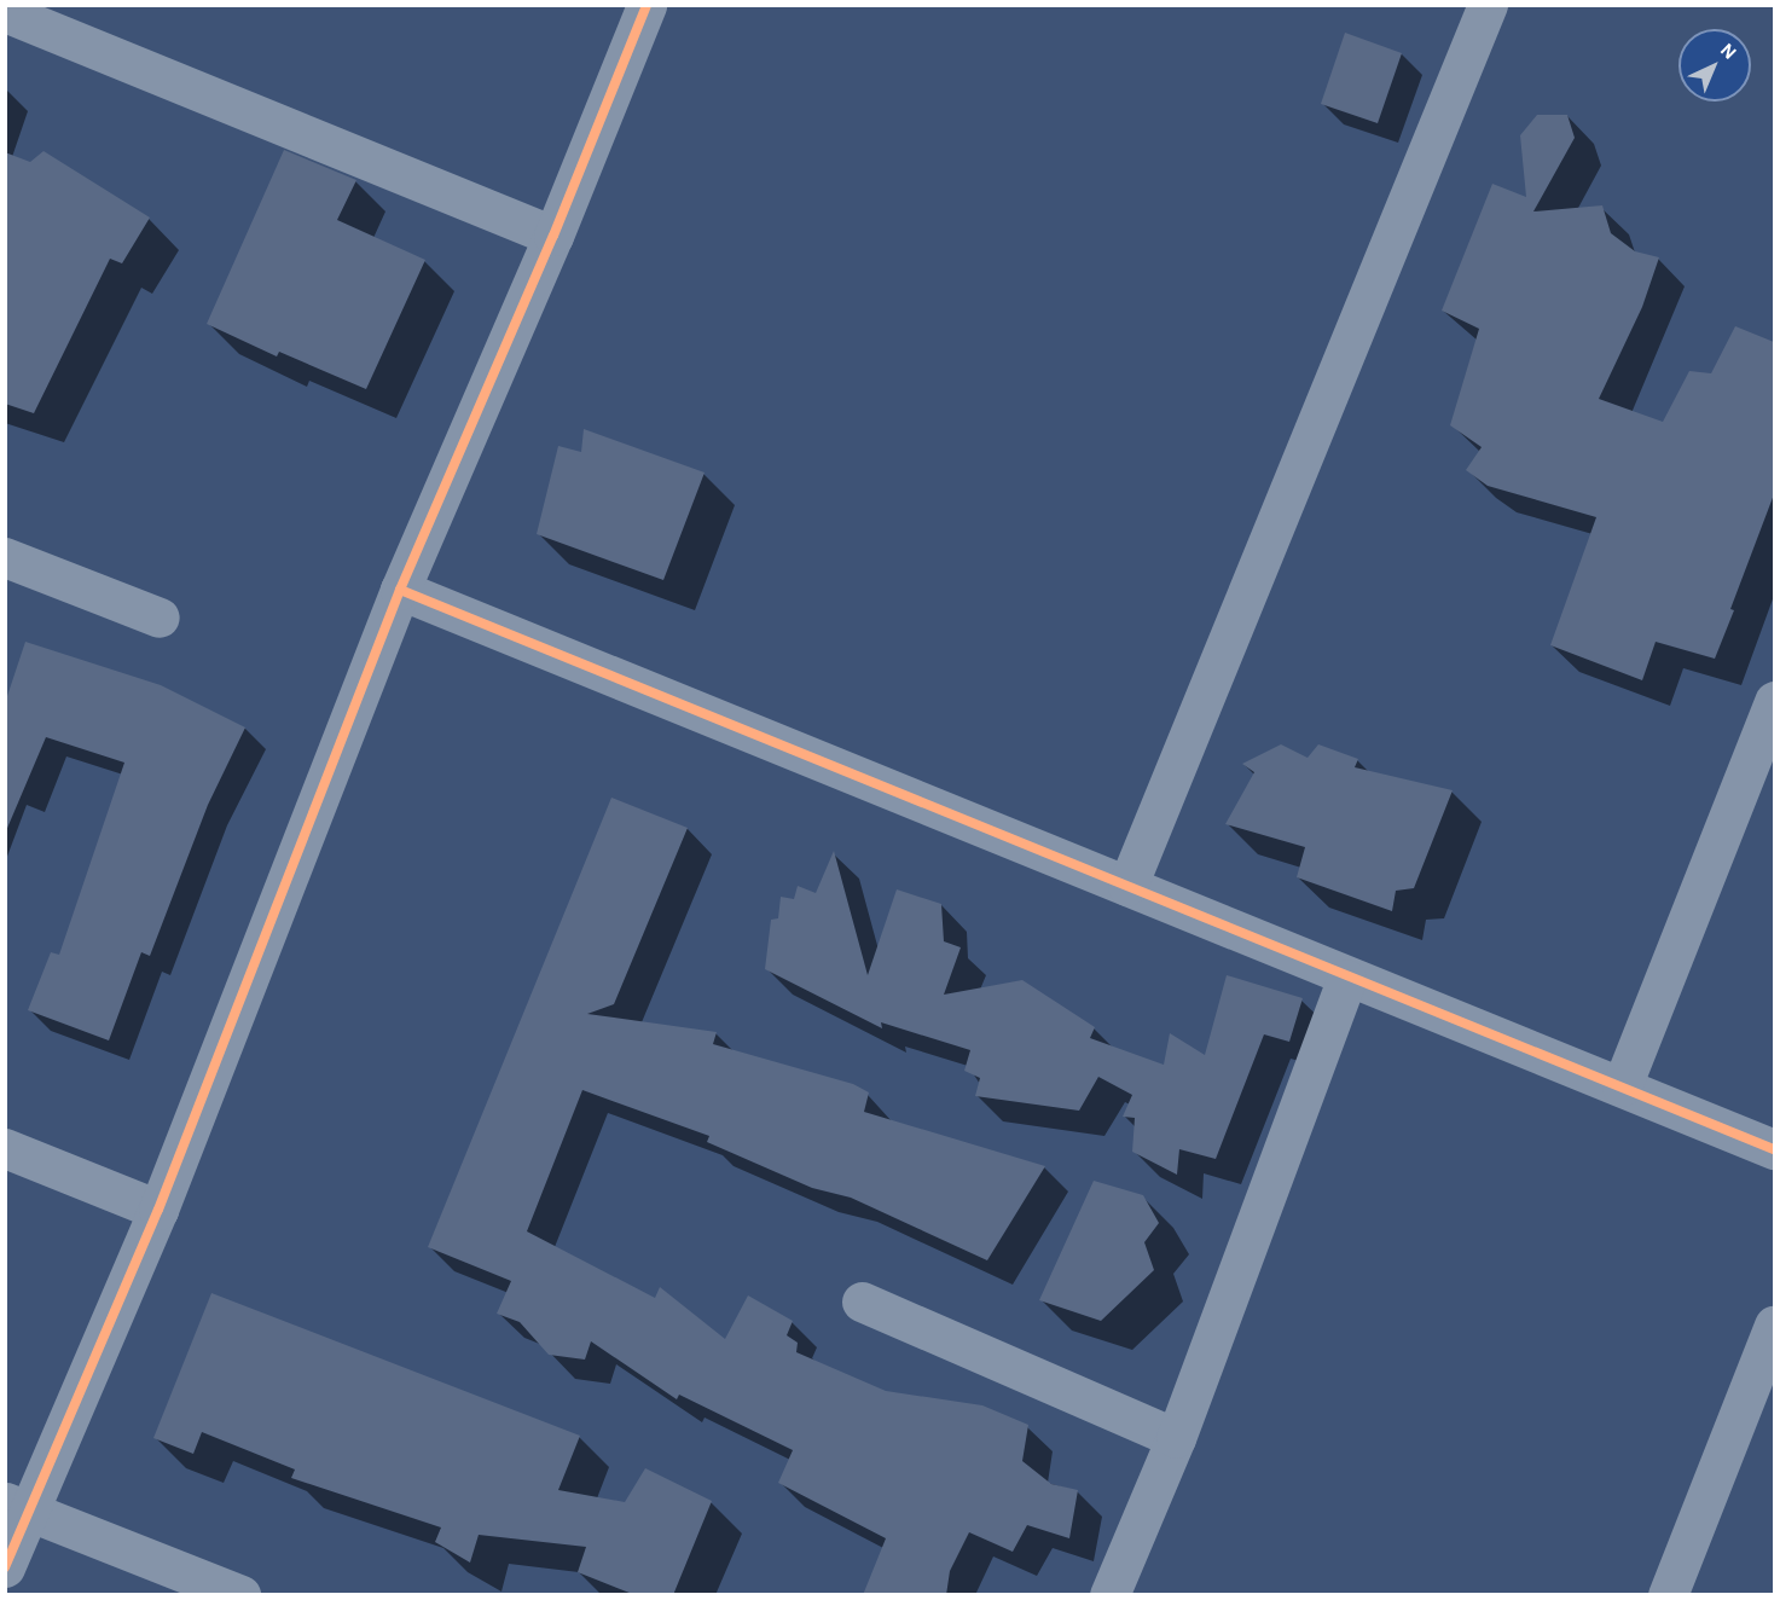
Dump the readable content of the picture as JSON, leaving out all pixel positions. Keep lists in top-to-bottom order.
{
  "north": "top right"
}
